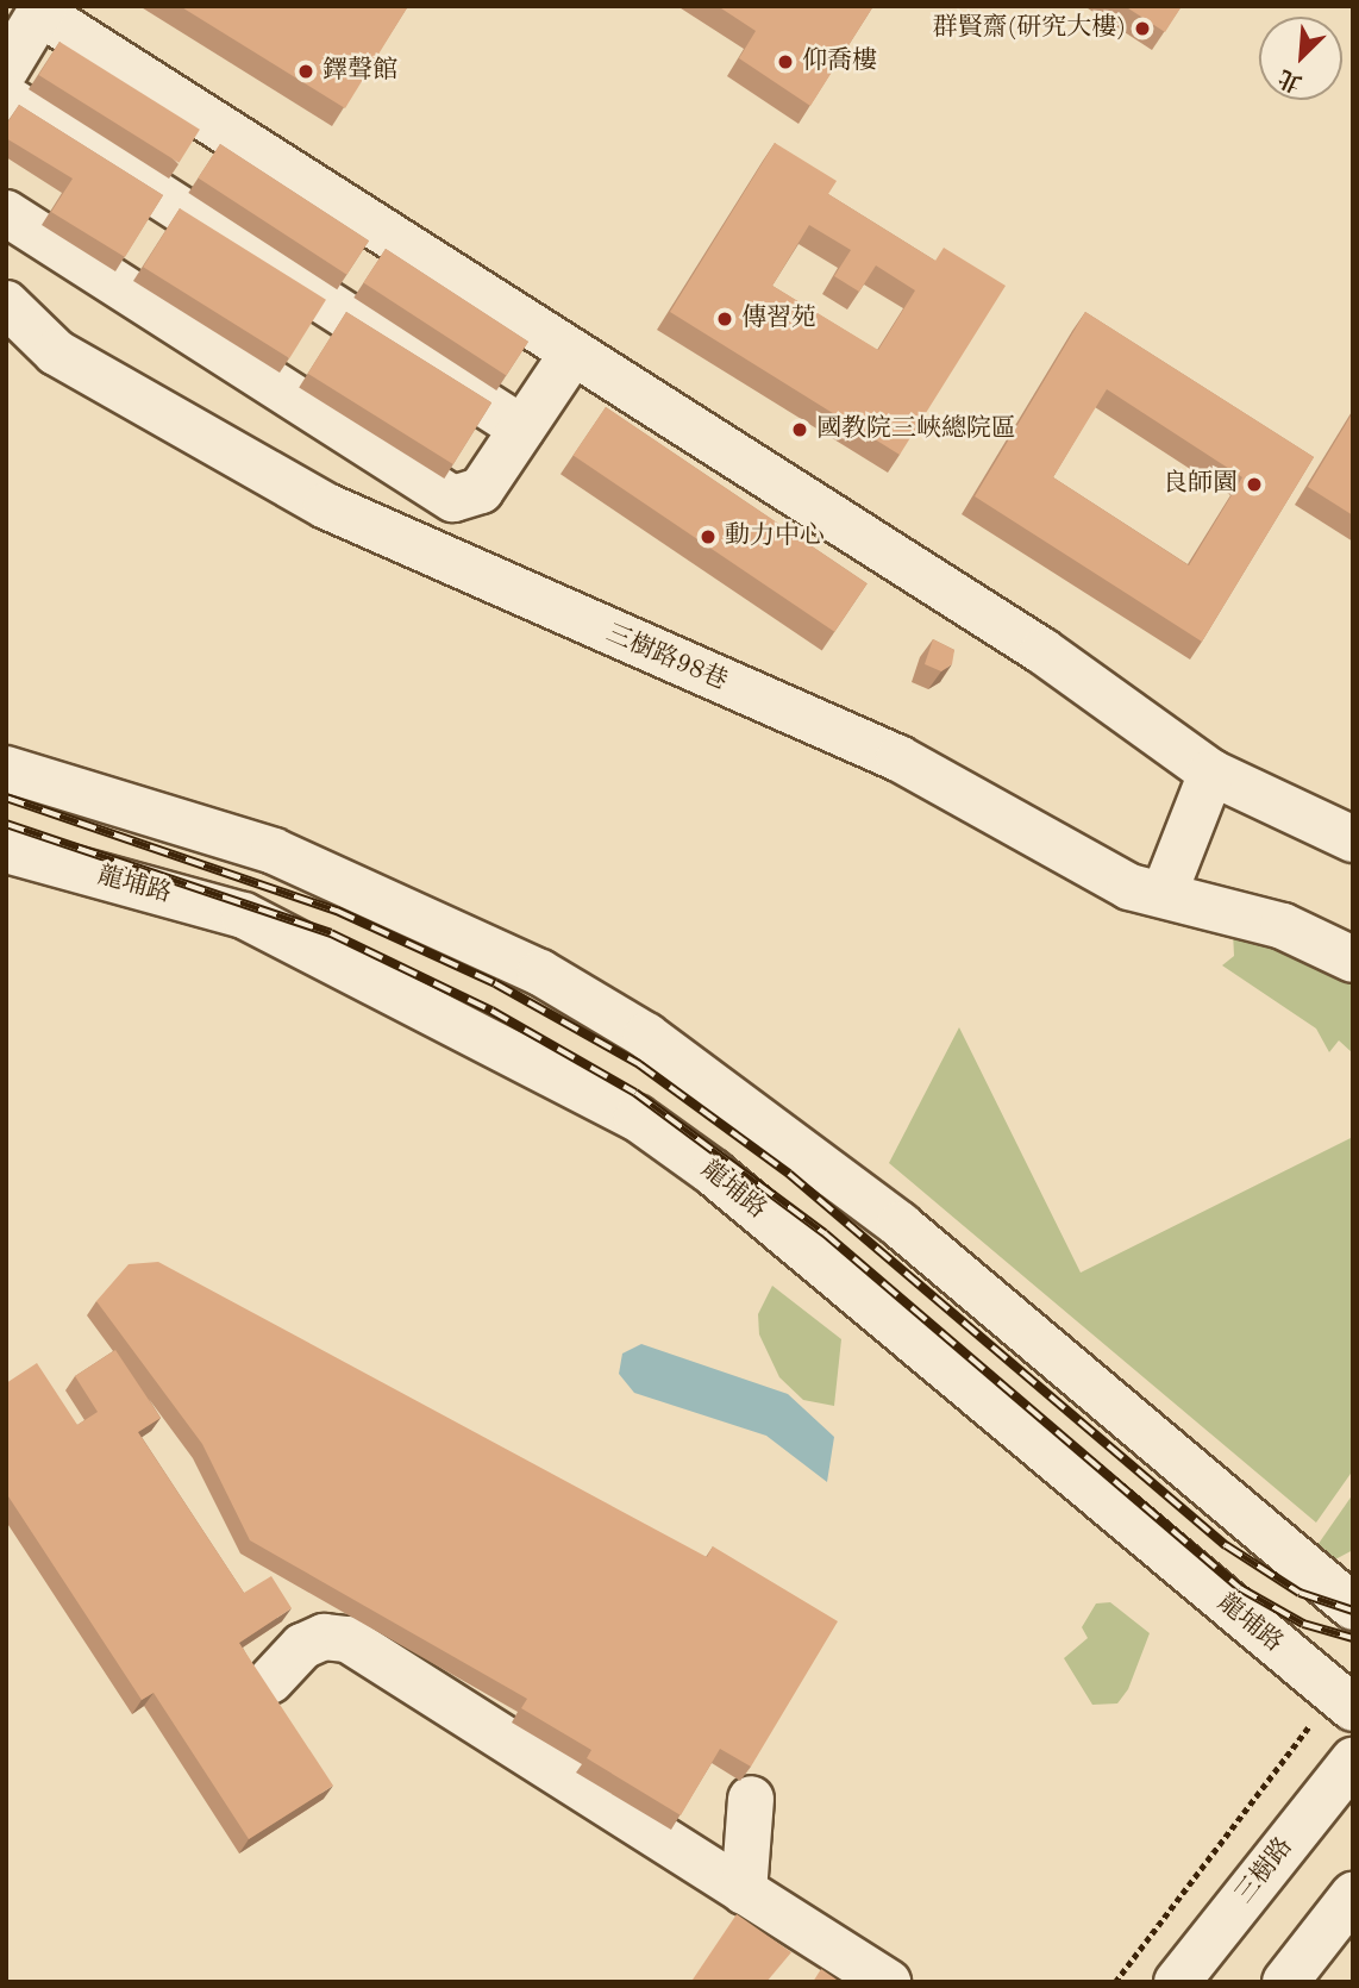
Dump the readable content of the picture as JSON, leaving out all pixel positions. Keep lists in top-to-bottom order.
{
  "streets": {
    "street": ["三樹路98巷", "龍埔路", "三樹路"]
  },
  "places": [
    "群賢齋(研究大樓)",
    "仰喬樓",
    "鐸聲館",
    "傳習苑",
    "國教院三峽總院區",
    "良師園",
    "動力中心"
  ],
  "north": "bottom left"
}
